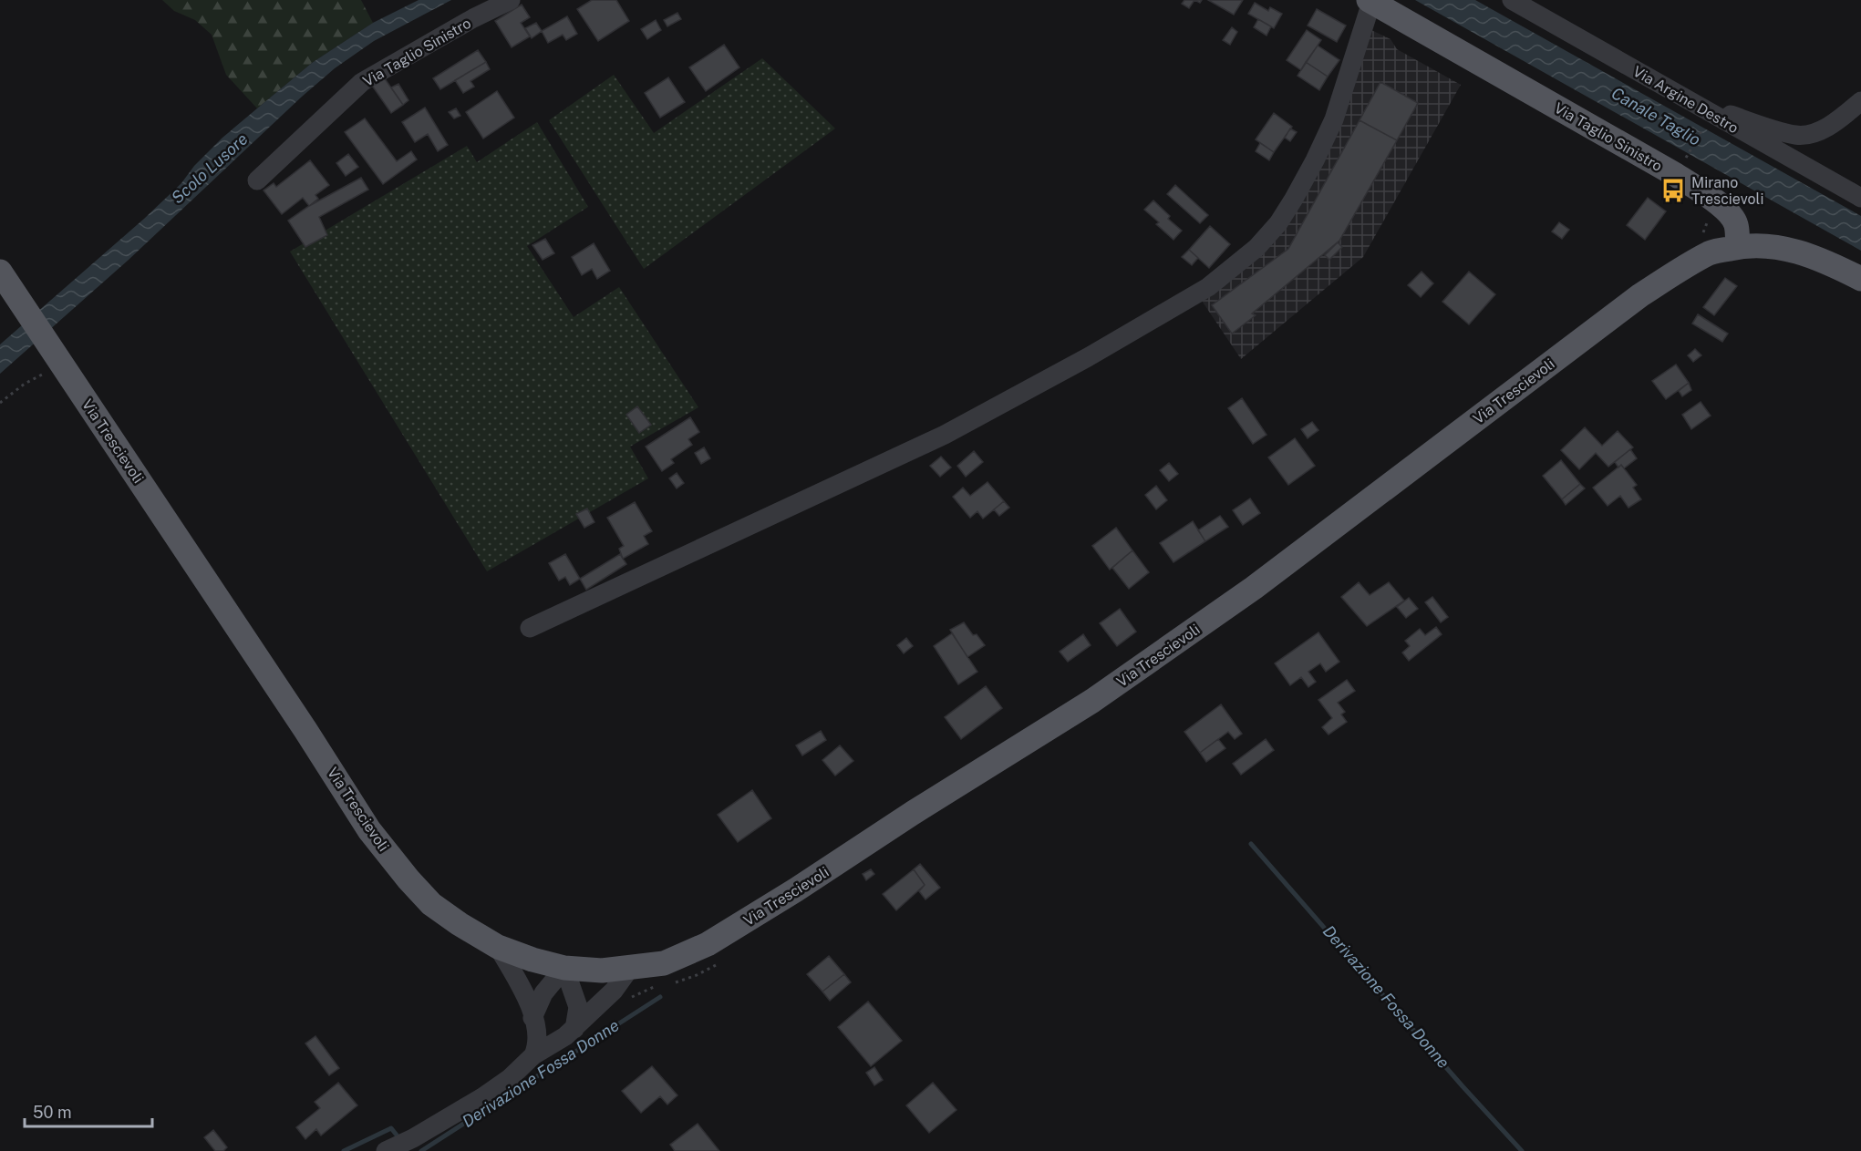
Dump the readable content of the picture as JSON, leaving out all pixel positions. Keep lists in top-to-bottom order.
{
  "streets": {
    "main road": ["Via Taglio Sinistro", "Via Trescievoli"],
    "street": ["Via Argine Destro"]
  },
  "crossings": [
    ["Via Taglio Sinistro", "Via Trescievoli"]
  ],
  "water": ["Canale Taglio", "Scolo Lusore", "Derivazione Fossa Donne"],
  "places": {
    "bus stop": ["Mirano Trescievoli"]
  },
  "scale_bar": "50 m"
}
